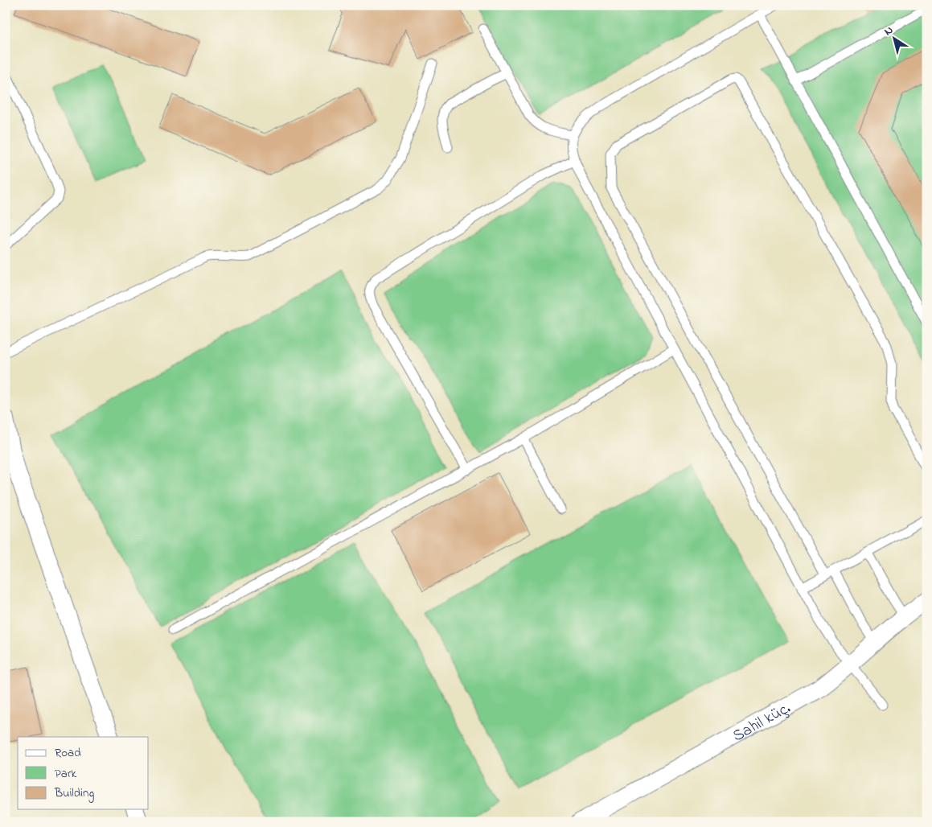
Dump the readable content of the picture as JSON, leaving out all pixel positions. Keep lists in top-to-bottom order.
{
  "streets": {
    "street": ["Sahil küç."]
  },
  "legend": ["Road", "Park", "Building"],
  "north": "top left"
}
